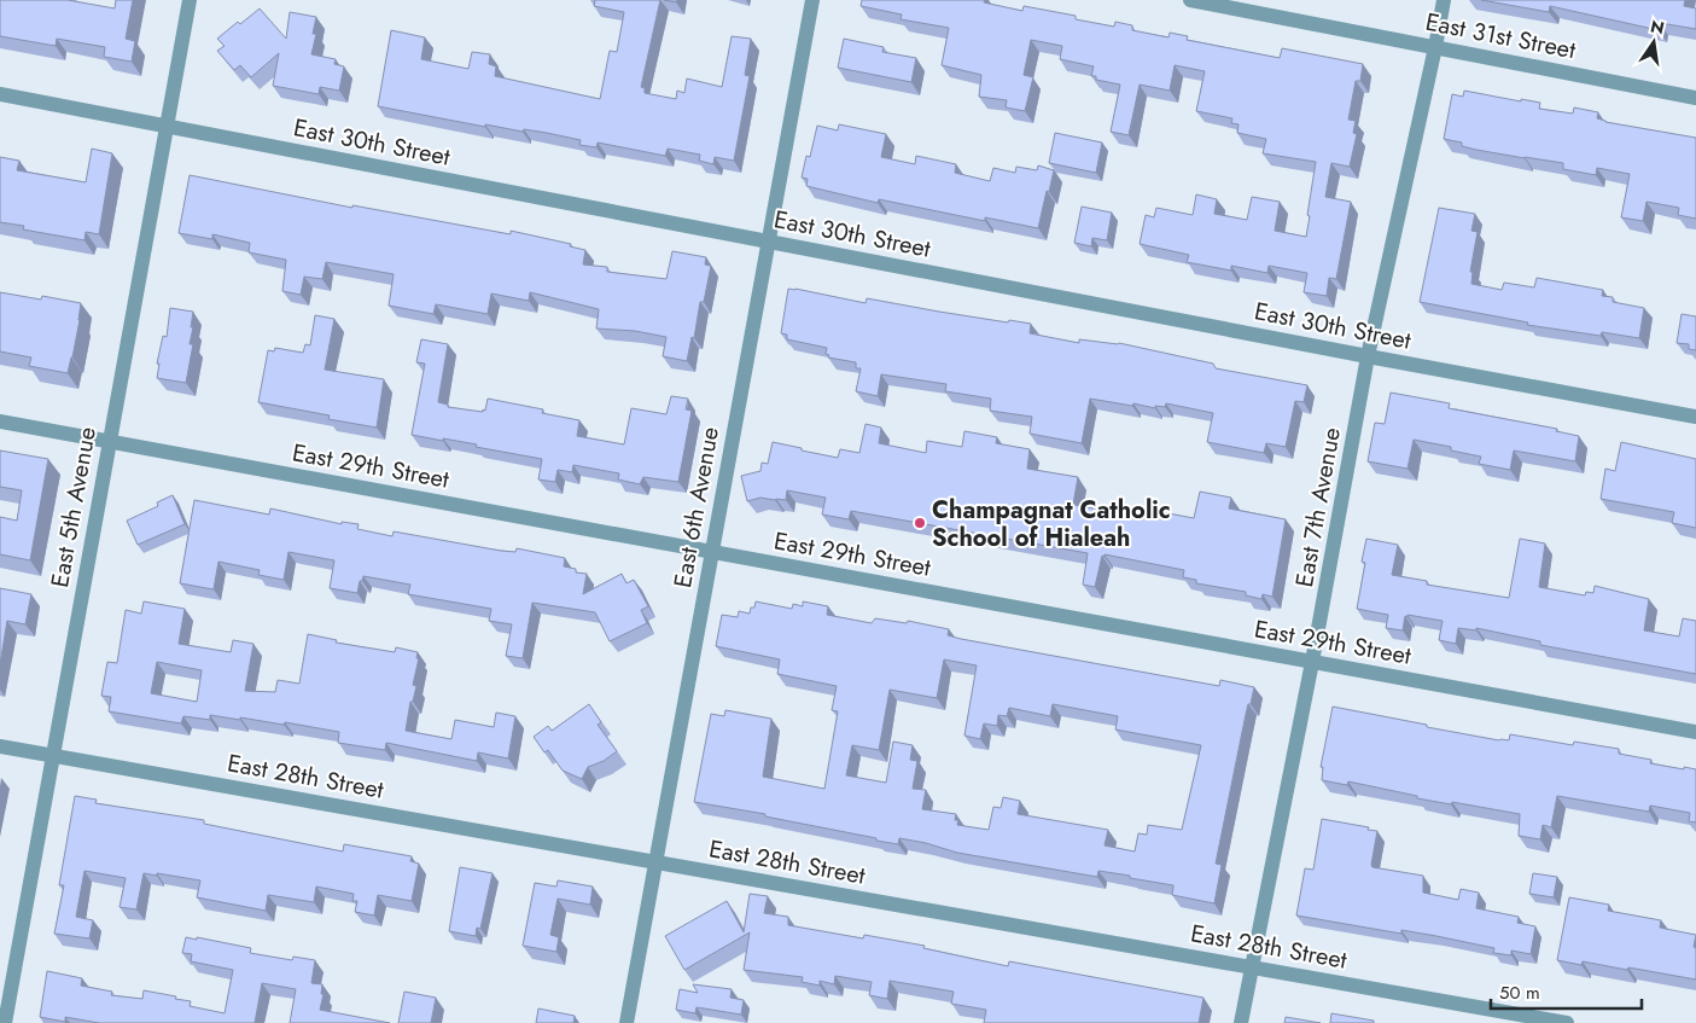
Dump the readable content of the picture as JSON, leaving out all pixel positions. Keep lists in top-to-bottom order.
{
  "streets": {
    "street": [
      "East 31st Street",
      "East 30th Street",
      "East 29th Street",
      "East 5th Avenue",
      "East 6th Avenue",
      "East 7th Avenue",
      "East 28th Street"
    ]
  },
  "crossings": [
    ["East 31st Street", "East 7th Avenue"],
    ["East 30th Street", "East 5th Avenue"],
    ["East 30th Street", "East 6th Avenue"],
    ["East 30th Street", "East 7th Avenue"],
    ["East 29th Street", "East 5th Avenue"],
    ["East 29th Street", "East 6th Avenue"],
    ["East 29th Street", "East 7th Avenue"],
    ["East 5th Avenue", "East 28th Street"],
    ["East 6th Avenue", "East 28th Street"],
    ["East 7th Avenue", "East 28th Street"]
  ],
  "places": ["Champagnat Catholic School of Hialeah"],
  "scale_bar": "50 m",
  "north": "top"
}
